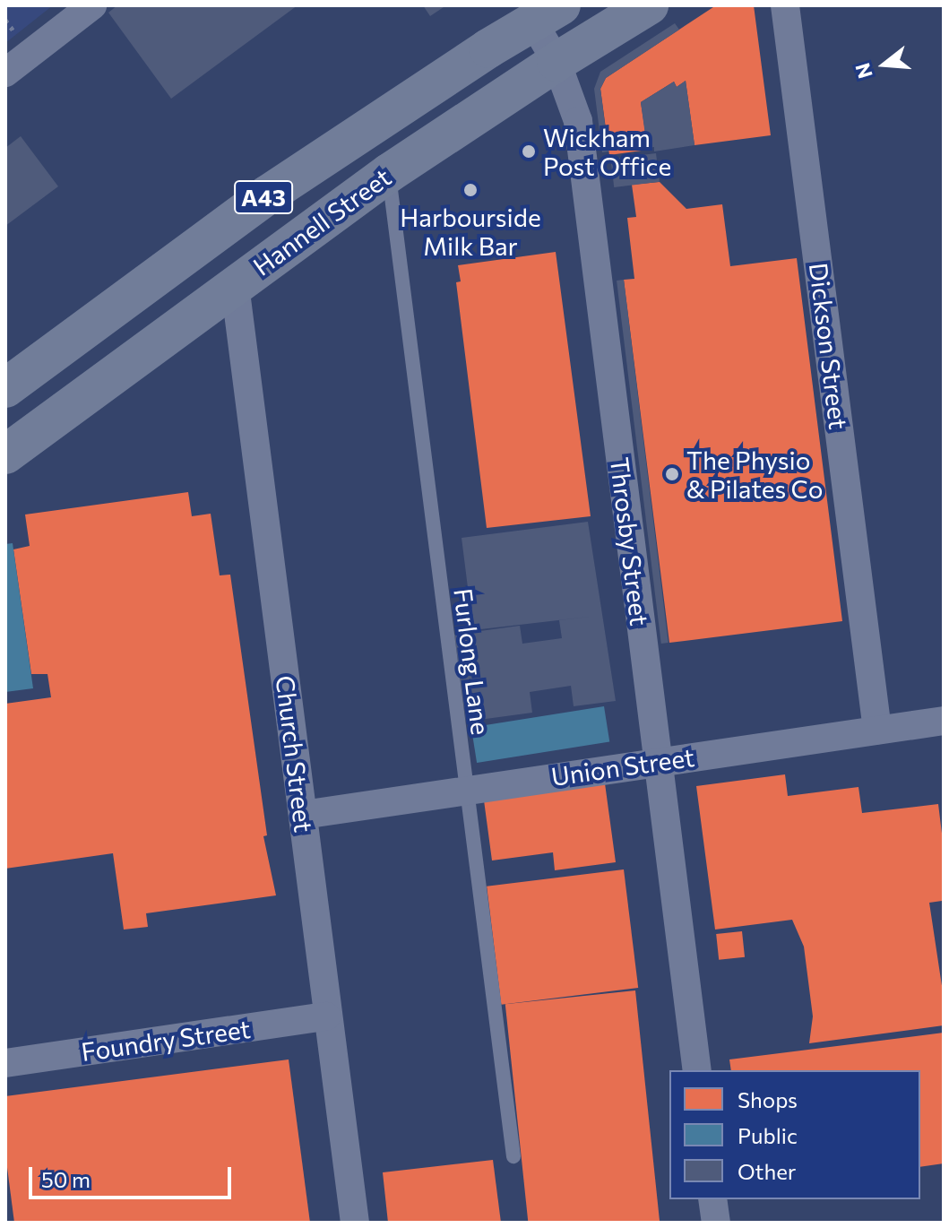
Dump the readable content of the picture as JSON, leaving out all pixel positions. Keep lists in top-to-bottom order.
{
  "streets": {
    "highway": ["A43", "Hannell Street"],
    "street": [
      "Dickson Street",
      "Throsby Street",
      "Church Street",
      "Union Street",
      "Foundry Street"
    ],
    "lane": ["Furlong Lane"]
  },
  "crossings": [
    ["Hannell Street", "Throsby Street"],
    ["Hannell Street", "Furlong Lane"],
    ["Hannell Street", "Church Street"],
    ["Dickson Street", "Union Street"],
    ["Throsby Street", "Union Street"],
    ["Furlong Lane", "Union Street"],
    ["Church Street", "Union Street"],
    ["Church Street", "Foundry Street"]
  ],
  "places": ["Wickham Post Office", "Harbourside Milk Bar", "The Physio & Pilates Co"],
  "legend": ["Shops", "Public", "Other"],
  "scale_bar": "50 m",
  "north": "left"
}
